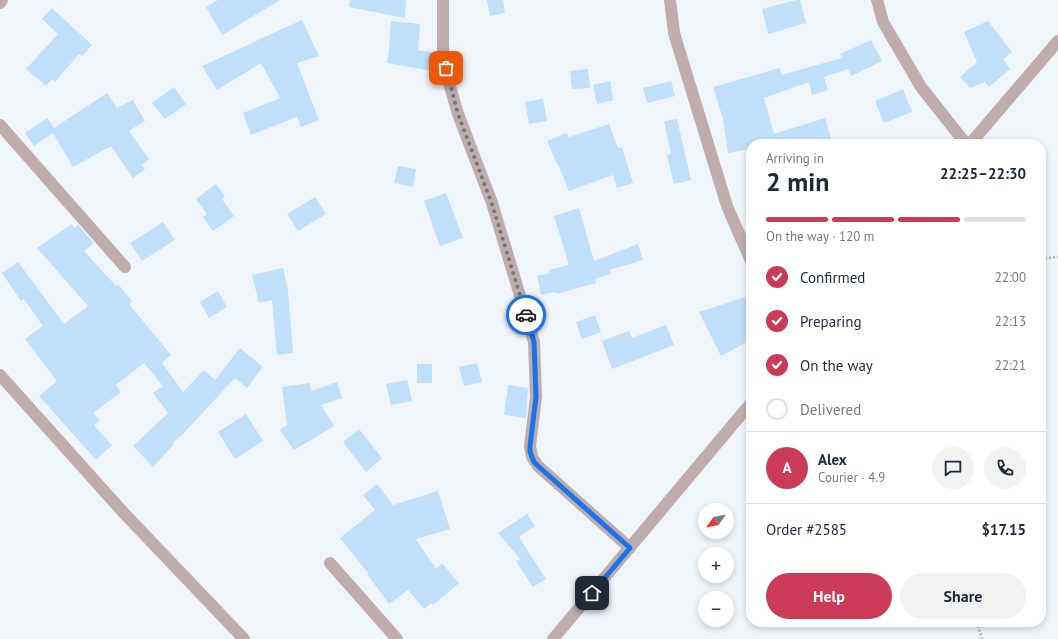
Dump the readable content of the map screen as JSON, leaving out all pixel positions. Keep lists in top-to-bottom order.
{
  "north": "bottom left",
  "page": {
    "heading": ["2 min", "Arriving in", "22:25–22:30"],
    "panel": [
      "Alex",
      "Courier · 4.9",
      "Order #2585",
      "$17.15"
    ],
    "bar": "On the way · 120 m",
    "list": [
      ["Confirmed", "22:00"],
      ["Preparing", "22:13"],
      ["On the way", "22:21"],
      "Delivered"
    ],
    "round": "A",
    "map_buttons": ["+", "−"],
    "buttons": ["Help", "Share"]
  }
}
